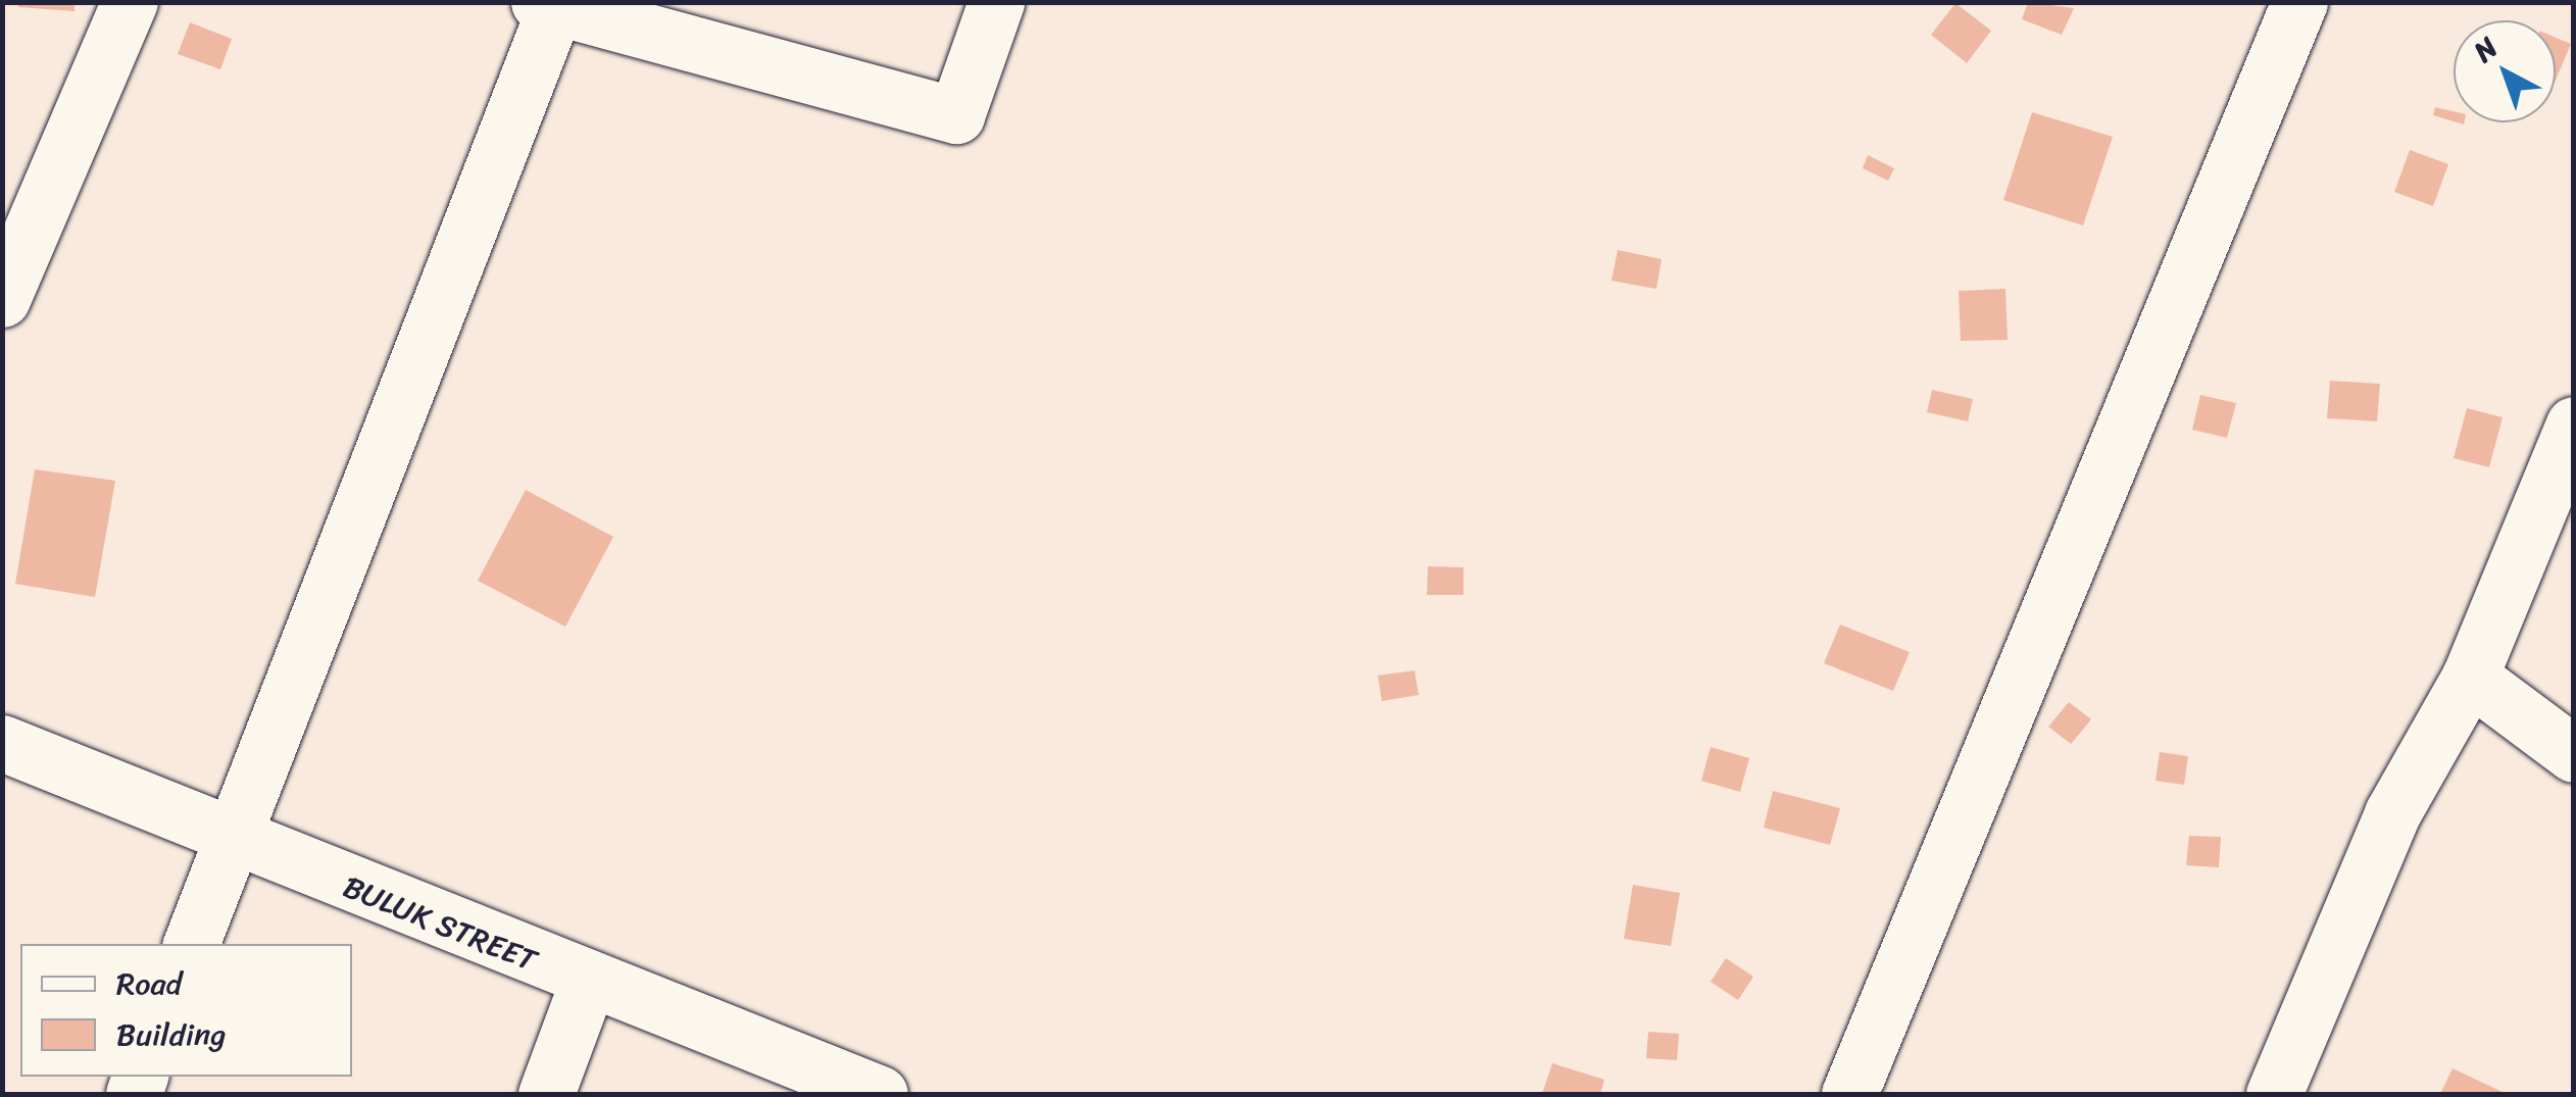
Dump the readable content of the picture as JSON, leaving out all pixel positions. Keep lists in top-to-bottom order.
{
  "streets": {
    "street": ["BULUK STREET"]
  },
  "legend": ["Road", "Building"],
  "north": "top left"
}
